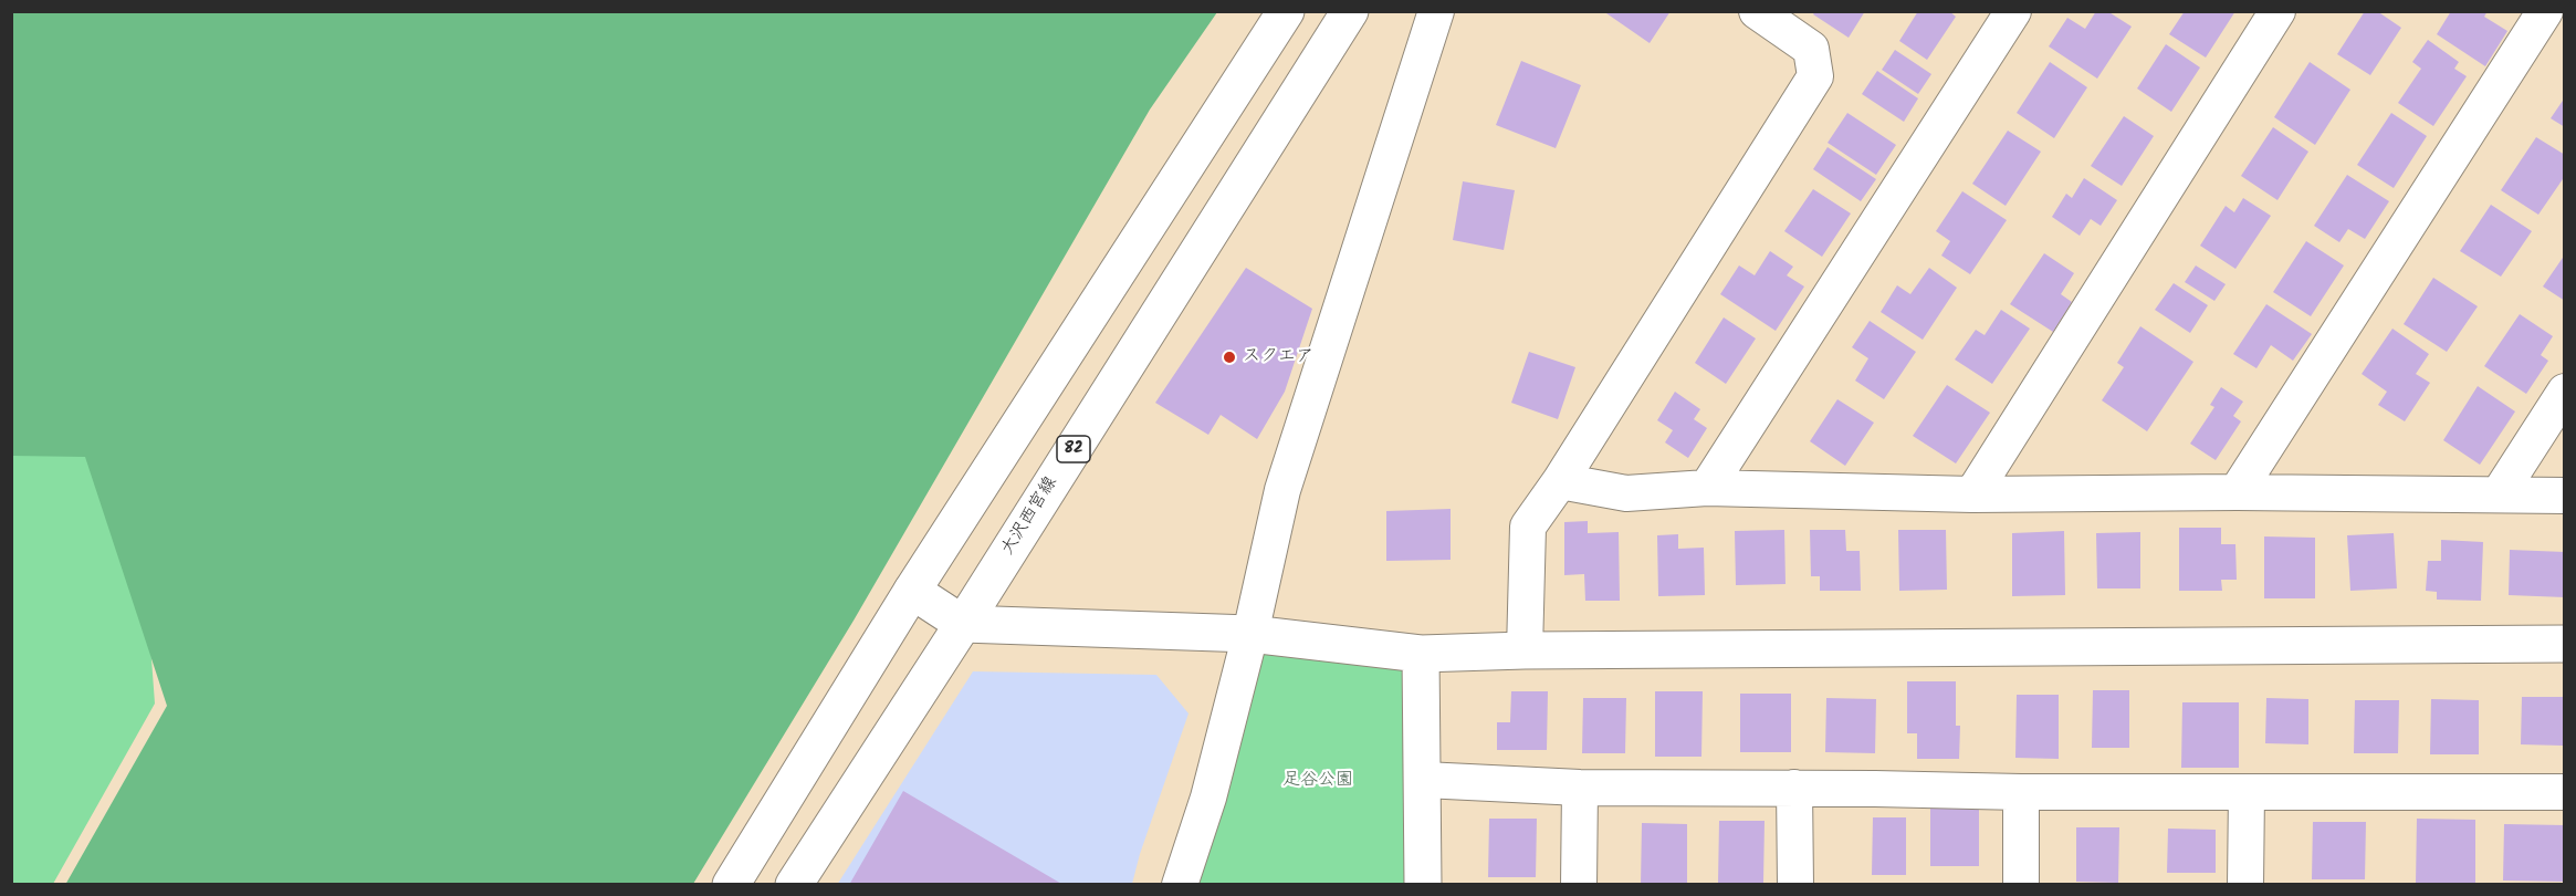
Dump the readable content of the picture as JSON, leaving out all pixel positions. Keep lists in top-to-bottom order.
{
  "streets": {
    "main road": ["82", "大沢西宮線"]
  },
  "parks": ["足谷公園"],
  "places": ["スクエア"]
}
